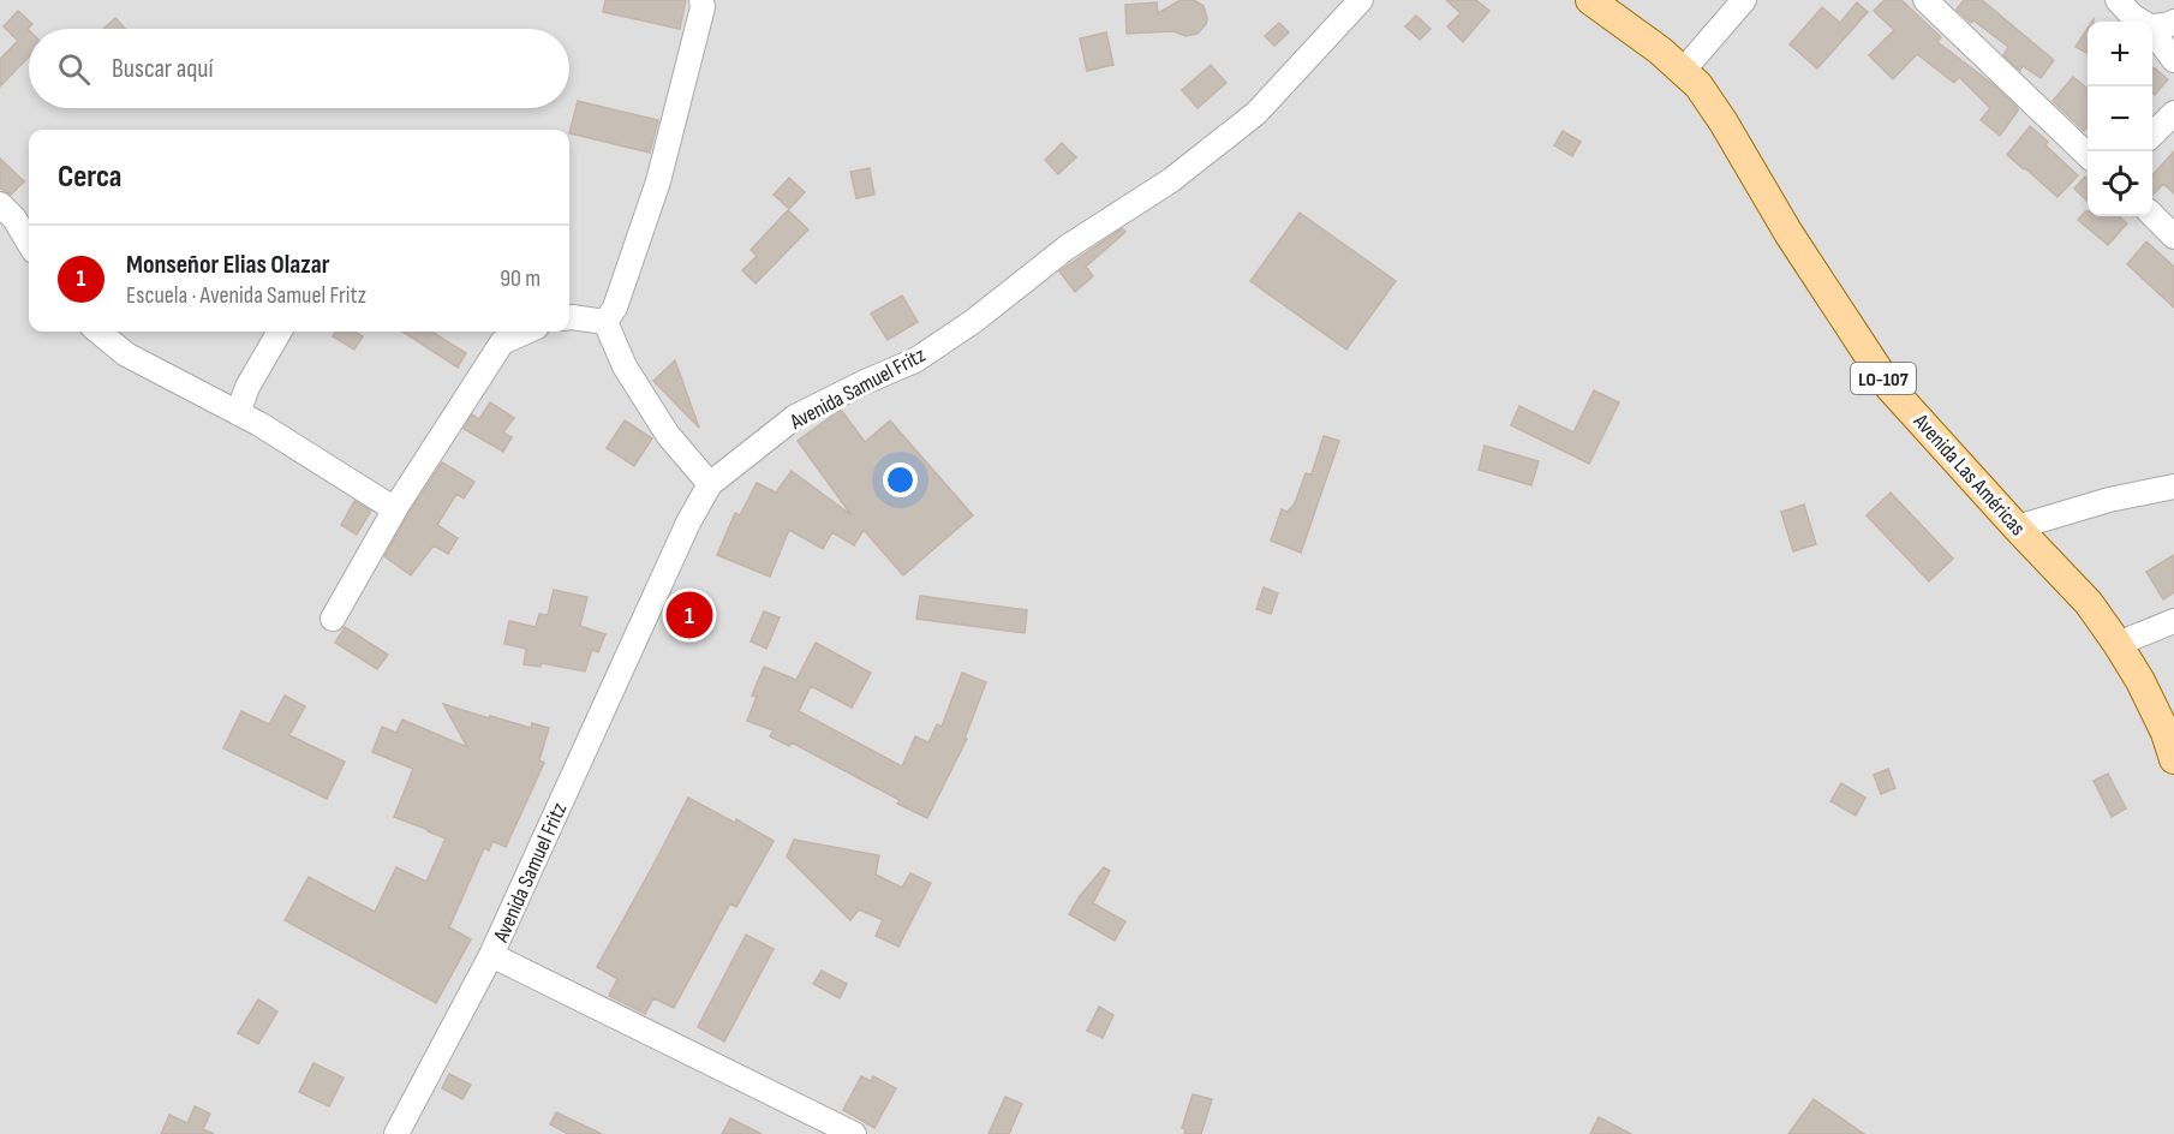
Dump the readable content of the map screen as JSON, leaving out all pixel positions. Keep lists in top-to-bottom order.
{
  "streets": {
    "main road": ["LO-107", "Avenida Las Américas"],
    "street": ["Avenida Samuel Fritz"]
  },
  "page": {
    "map_buttons": ["+", "−"],
    "search": "Buscar aquí",
    "heading": "Cerca",
    "list": [
      {
        "mark": "1",
        "name": "Monseñor Elias Olazar",
        "note": "Escuela · Avenida Samuel Fritz",
        "value": "90 m"
      }
    ],
    "pins": "1"
  }
}
